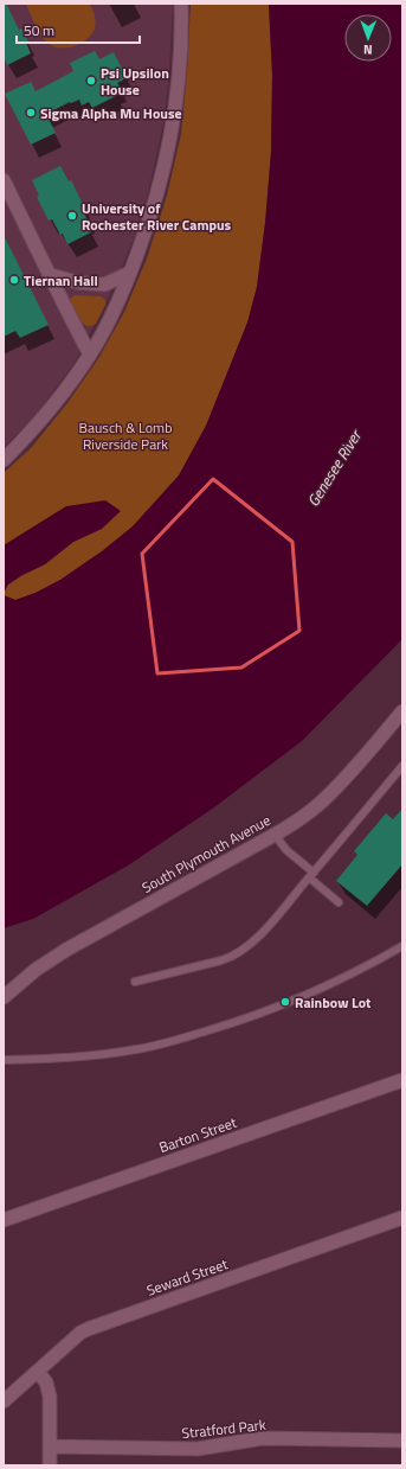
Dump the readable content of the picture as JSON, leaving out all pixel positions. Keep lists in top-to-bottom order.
{
  "streets": {
    "street": [
      "South Plymouth Avenue",
      "Barton Street",
      "Seward Street",
      "Stratford Park"
    ]
  },
  "water": ["Genesee River"],
  "parks": ["Bausch & Lomb Riverside Park"],
  "places": [
    "Psi Upsilon House",
    "Sigma Alpha Mu House",
    "University of Rochester River Campus",
    "Tiernan Hall",
    "Rainbow Lot"
  ],
  "scale_bar": "50 m",
  "north": "bottom"
}
